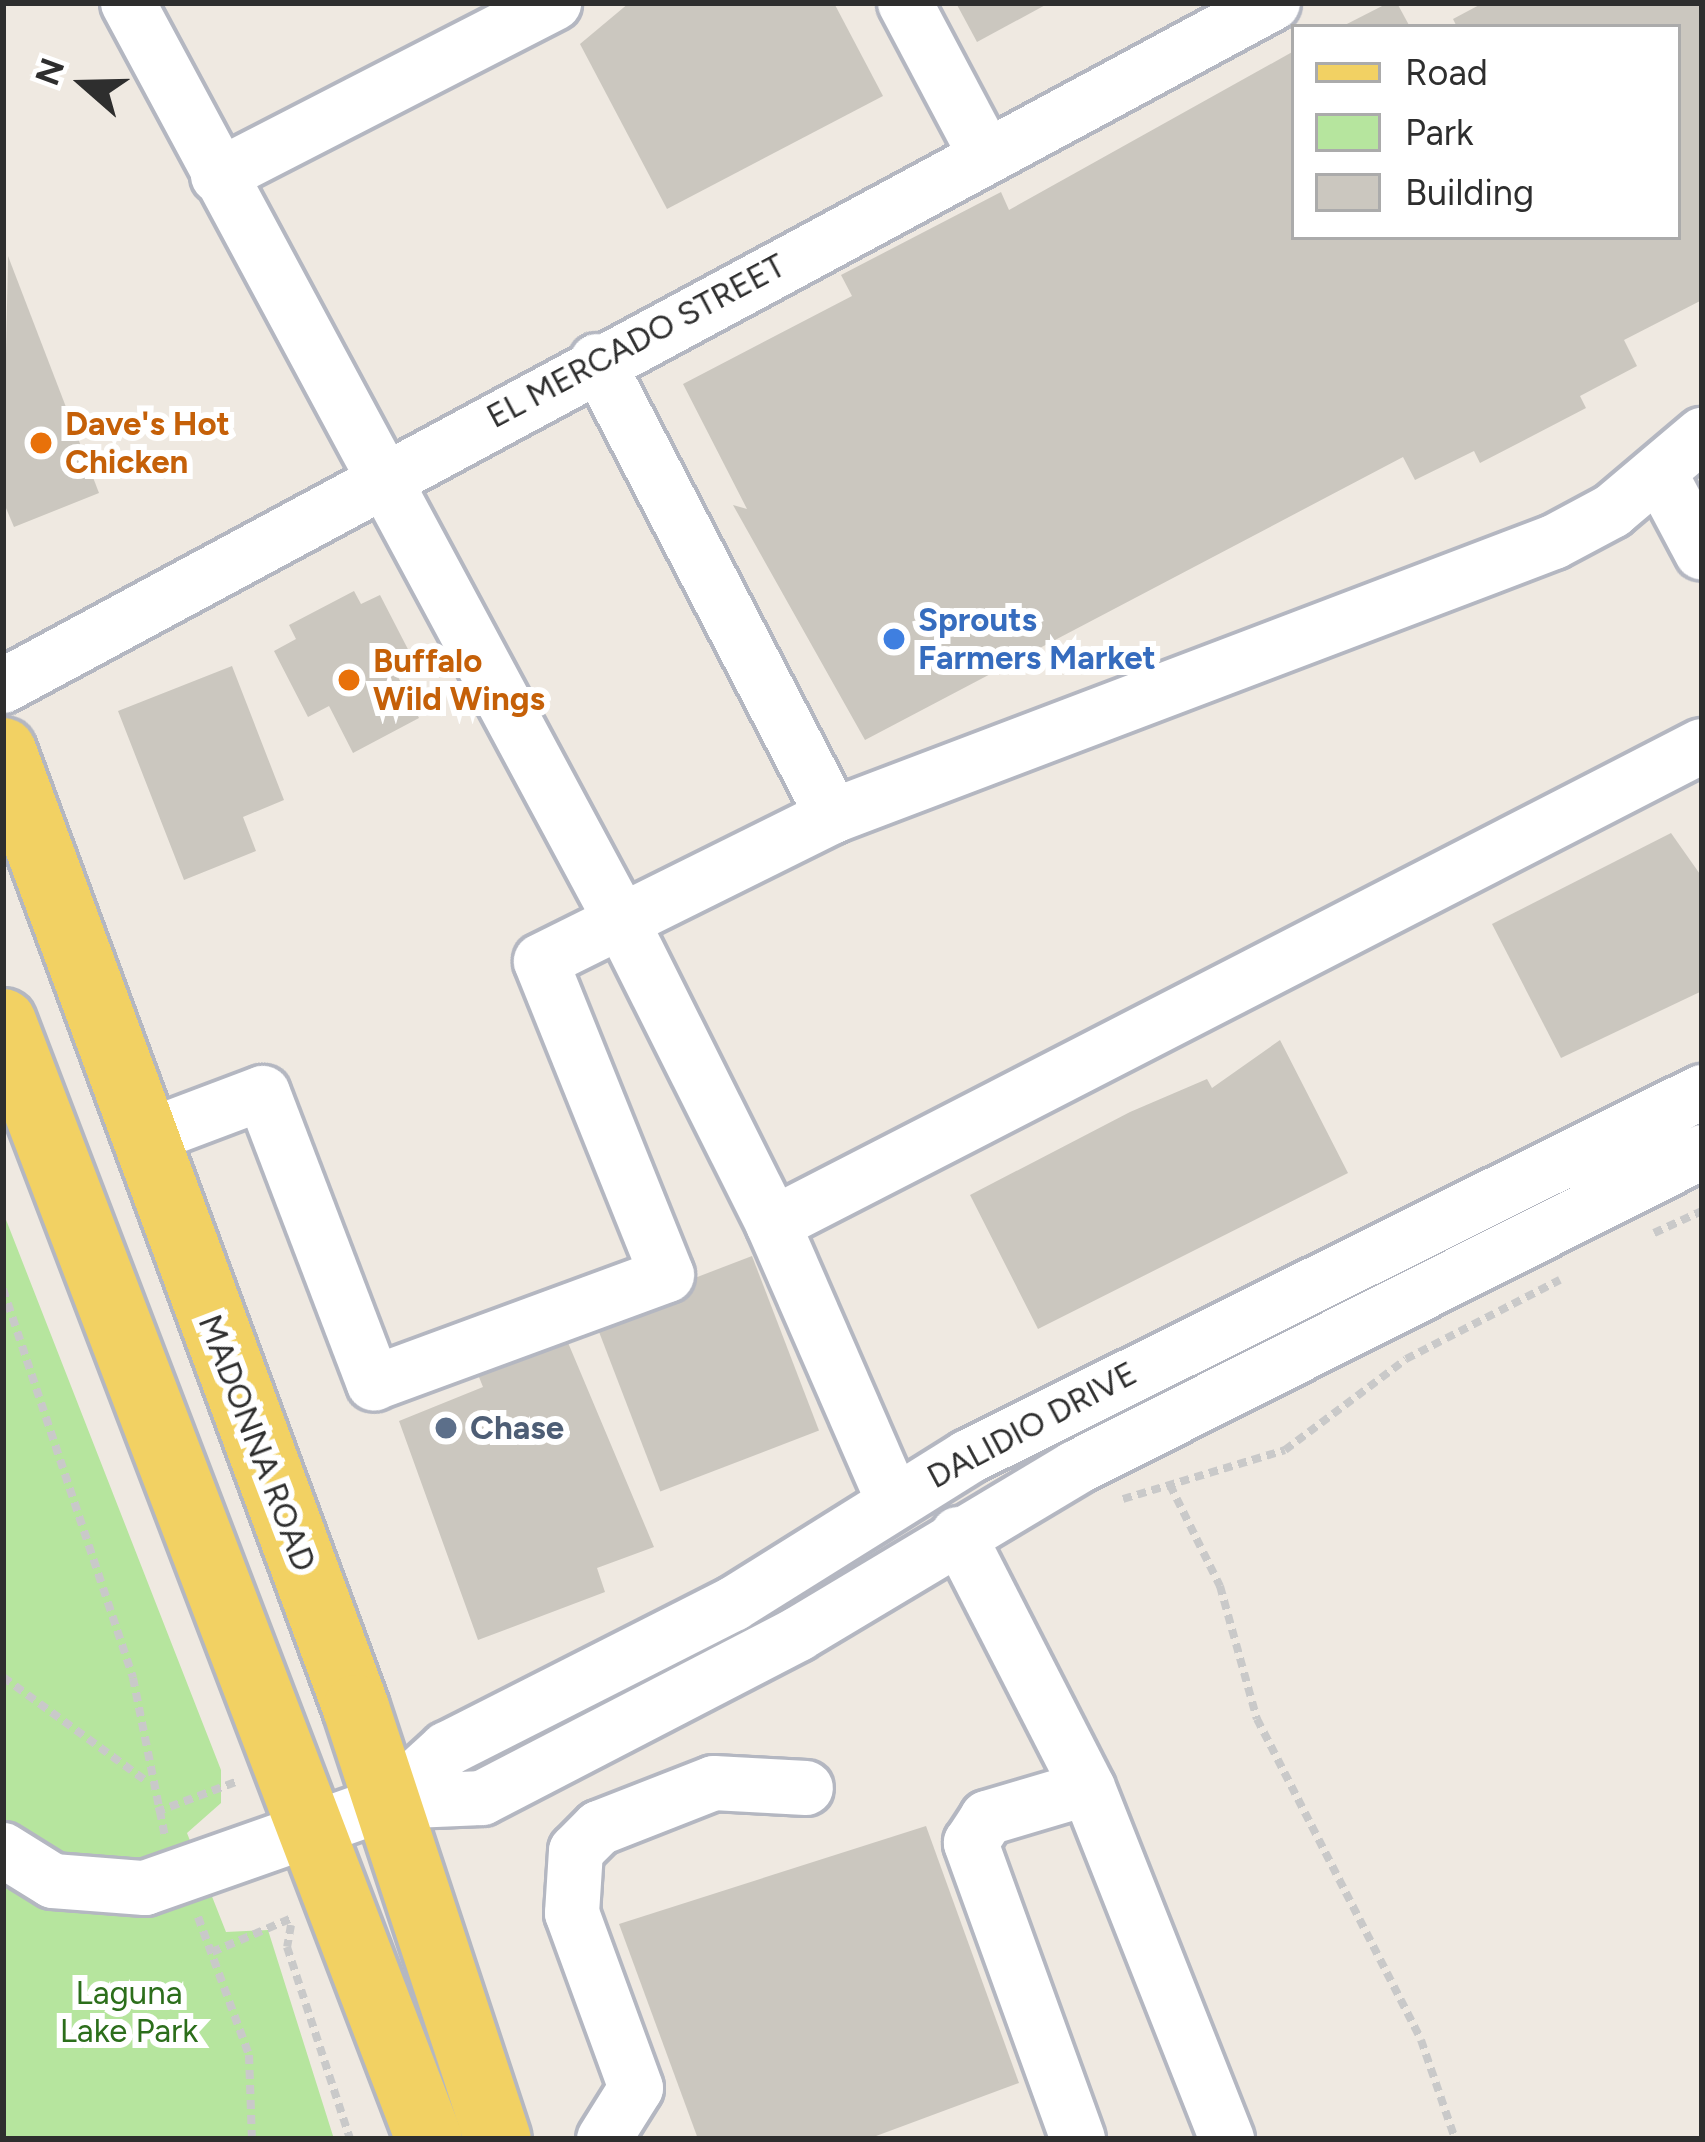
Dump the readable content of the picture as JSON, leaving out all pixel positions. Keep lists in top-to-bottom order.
{
  "streets": {
    "main road": ["MADONNA ROAD"],
    "street": ["EL MERCADO STREET", "DALIDIO DRIVE"]
  },
  "crossings": [
    ["DALIDIO DRIVE", "MADONNA ROAD"]
  ],
  "parks": ["Laguna Lake Park"],
  "places": [
    "Dave's Hot Chicken",
    "Sprouts Farmers Market",
    "Buffalo Wild Wings",
    "Chase"
  ],
  "legend": ["Road", "Park", "Building"],
  "north": "left"
}
